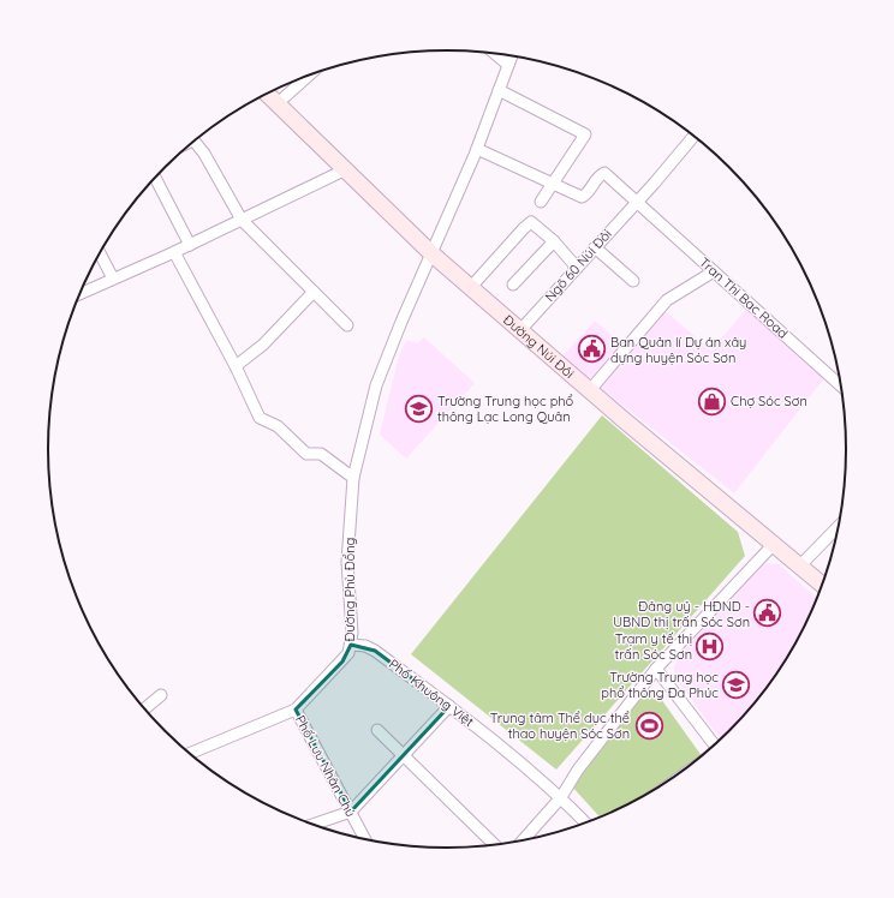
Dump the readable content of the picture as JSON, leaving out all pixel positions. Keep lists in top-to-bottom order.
{
  "streets": {
    "main road": ["Đường Núi Đôi"],
    "street": [
      "Ngõ 60 Núi Đôi",
      "Tran Thi Bac Road",
      "Đường Phù Đổng",
      "Phố Khuông Việt",
      "Phố Lưu Nhân Chú"
    ]
  },
  "crossings": [
    ["Ngõ 60 Núi Đôi", "Tran Thi Bac Road"],
    ["Ngõ 60 Núi Đôi", "Đường Núi Đôi"],
    ["Đường Núi Đôi", "Đường Phù Đổng"],
    ["Đường Phù Đổng", "Phố Khuông Việt"],
    ["Đường Phù Đổng", "Phố Lưu Nhân Chú"]
  ],
  "places": {
    "public building": ["Ban Quản lí Dự án xây dựng huyện Sóc Sơn", "Đảng uỷ - HĐND - UBND thị trấn Sóc Sơn"],
    "shop": ["Chợ Sóc Sơn"],
    "school or university": ["Trường Trung học phổ thông Lạc Long Quân", "Trường Trung học phổ thông Đa Phúc"],
    "hospital": ["Trạm y tế thị trấn Sóc Sơn"],
    "sports": ["Trung tâm Thể dục thể thao huyện Sóc Sơn"]
  }
}
